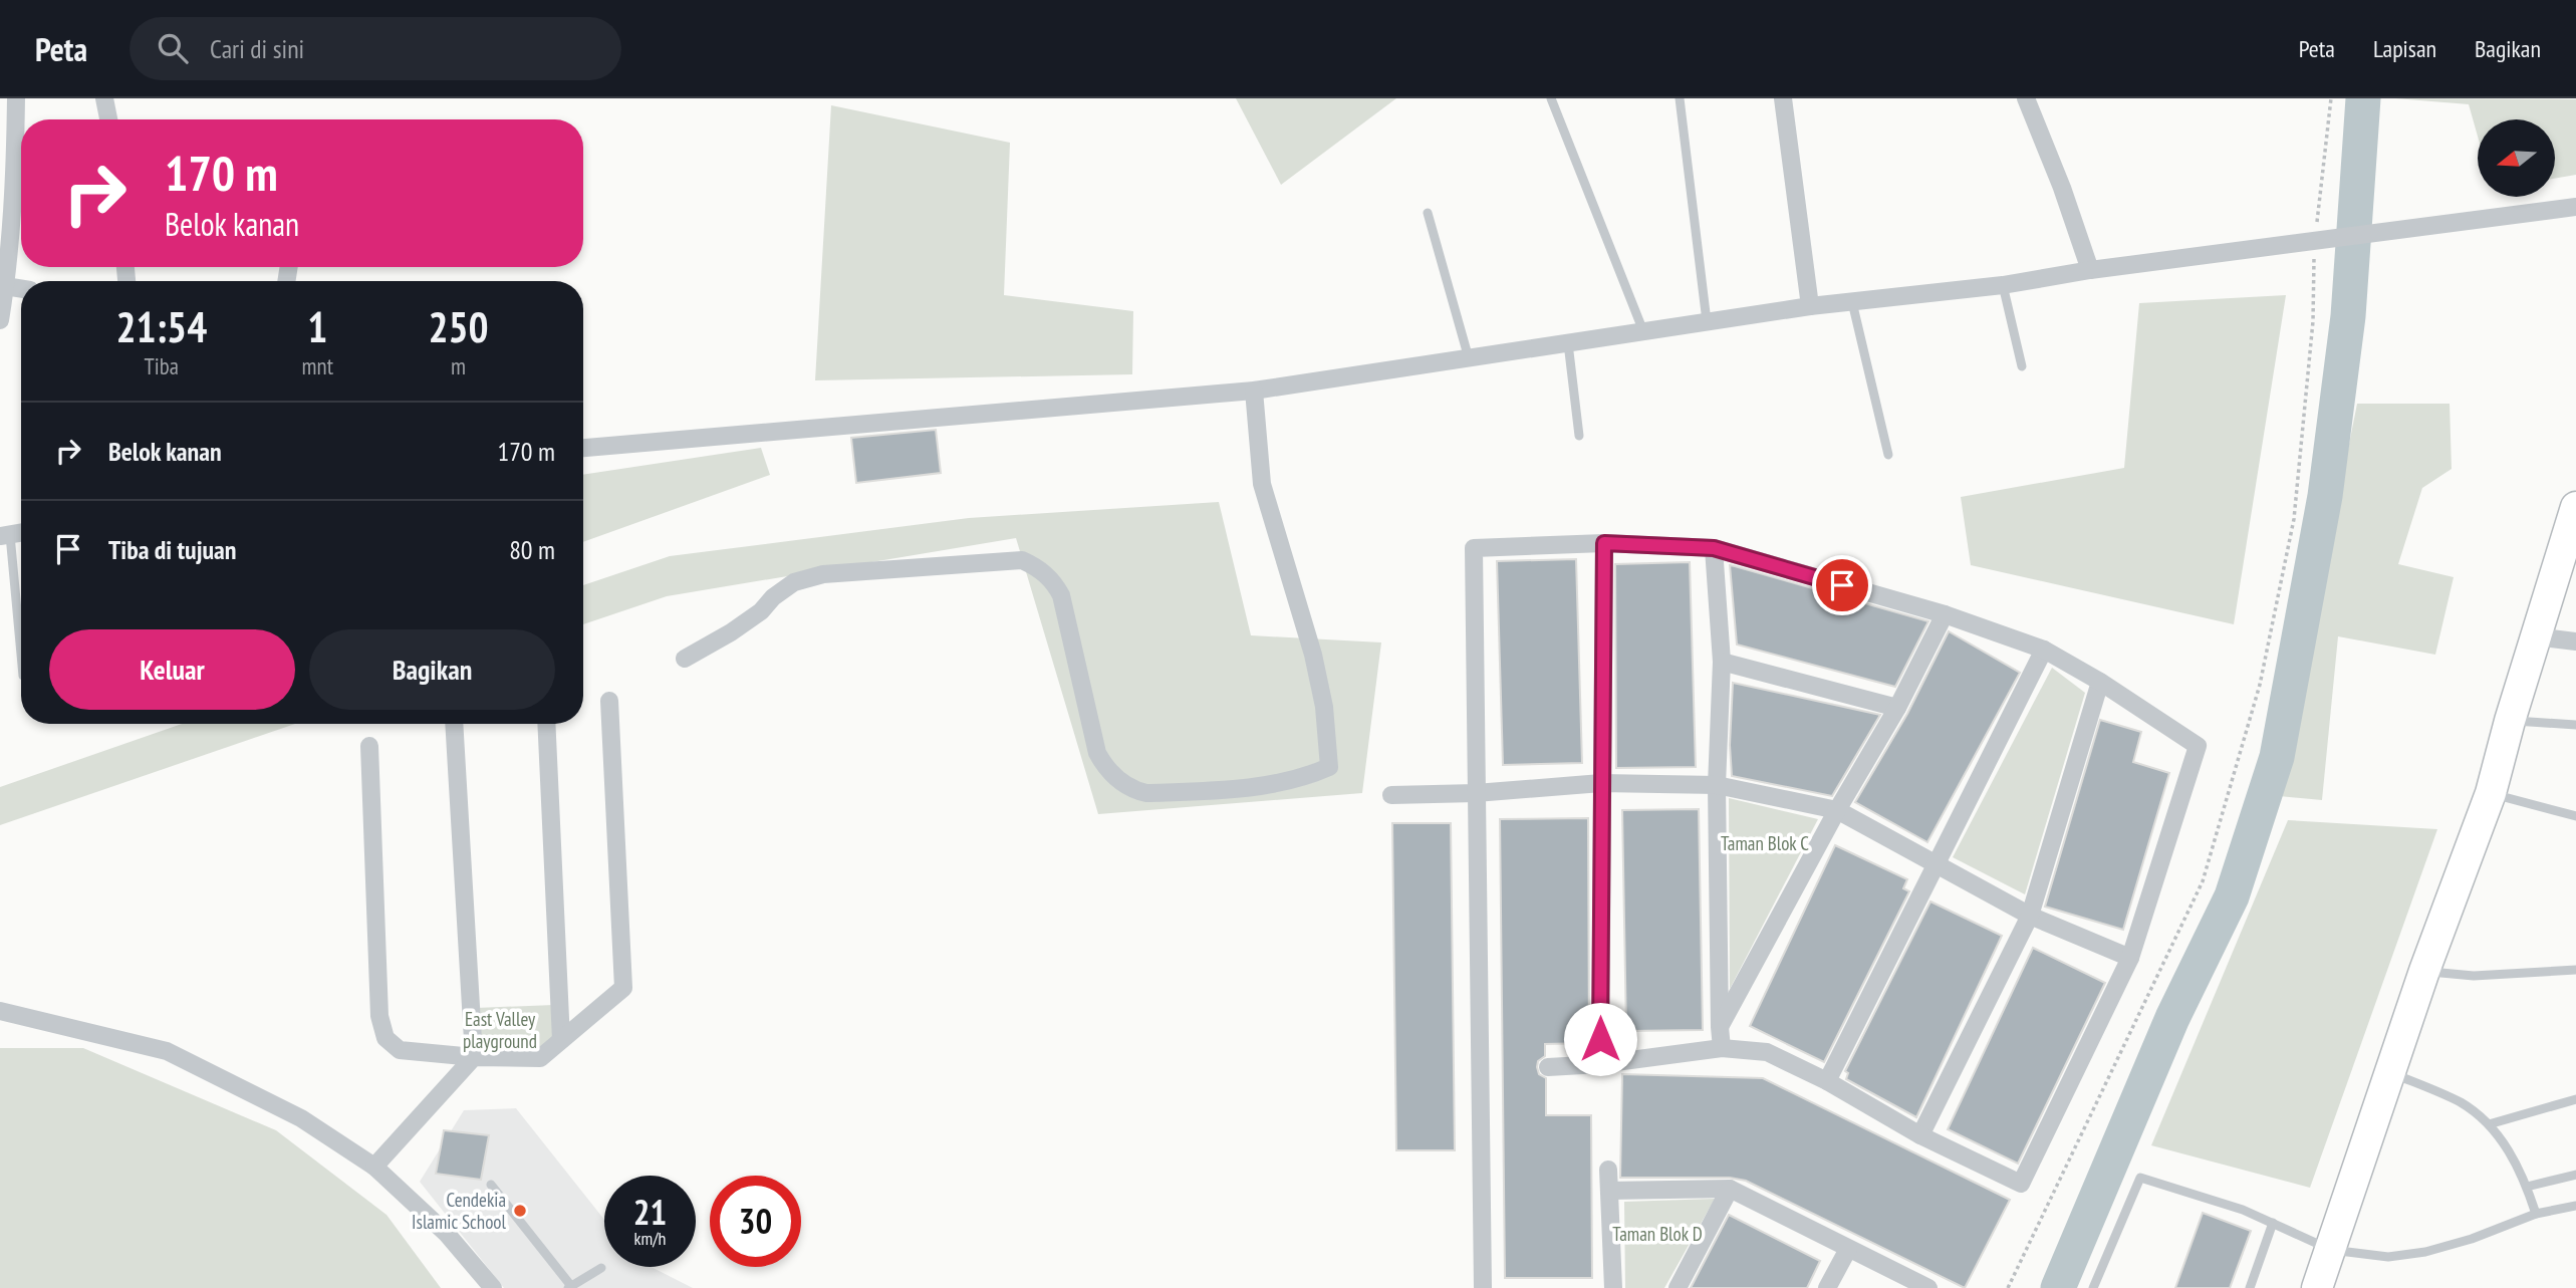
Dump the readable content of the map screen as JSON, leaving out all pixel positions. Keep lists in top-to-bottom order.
{
  "parks": ["Taman Blok C", "East Valley playground", "Taman Blok D"],
  "places": ["Cendekia Islamic School"],
  "north": "left",
  "page": {
    "header": "Peta",
    "search": "Cari di sini",
    "nav": ["Peta", "Lapisan", "Bagikan"],
    "turn": ["170 m", "Belok kanan"],
    "eta": [
      "21:54",
      "Tiba",
      "1",
      "mnt",
      "250",
      "m"
    ],
    "list": [
      {
        "name": "Belok kanan",
        "value": "170 m"
      },
      {
        "name": "Tiba di tujuan",
        "value": "80 m"
      }
    ],
    "buttons": ["Keluar", "Bagikan"],
    "speed": "21 km/h",
    "limit": "30"
  }
}
